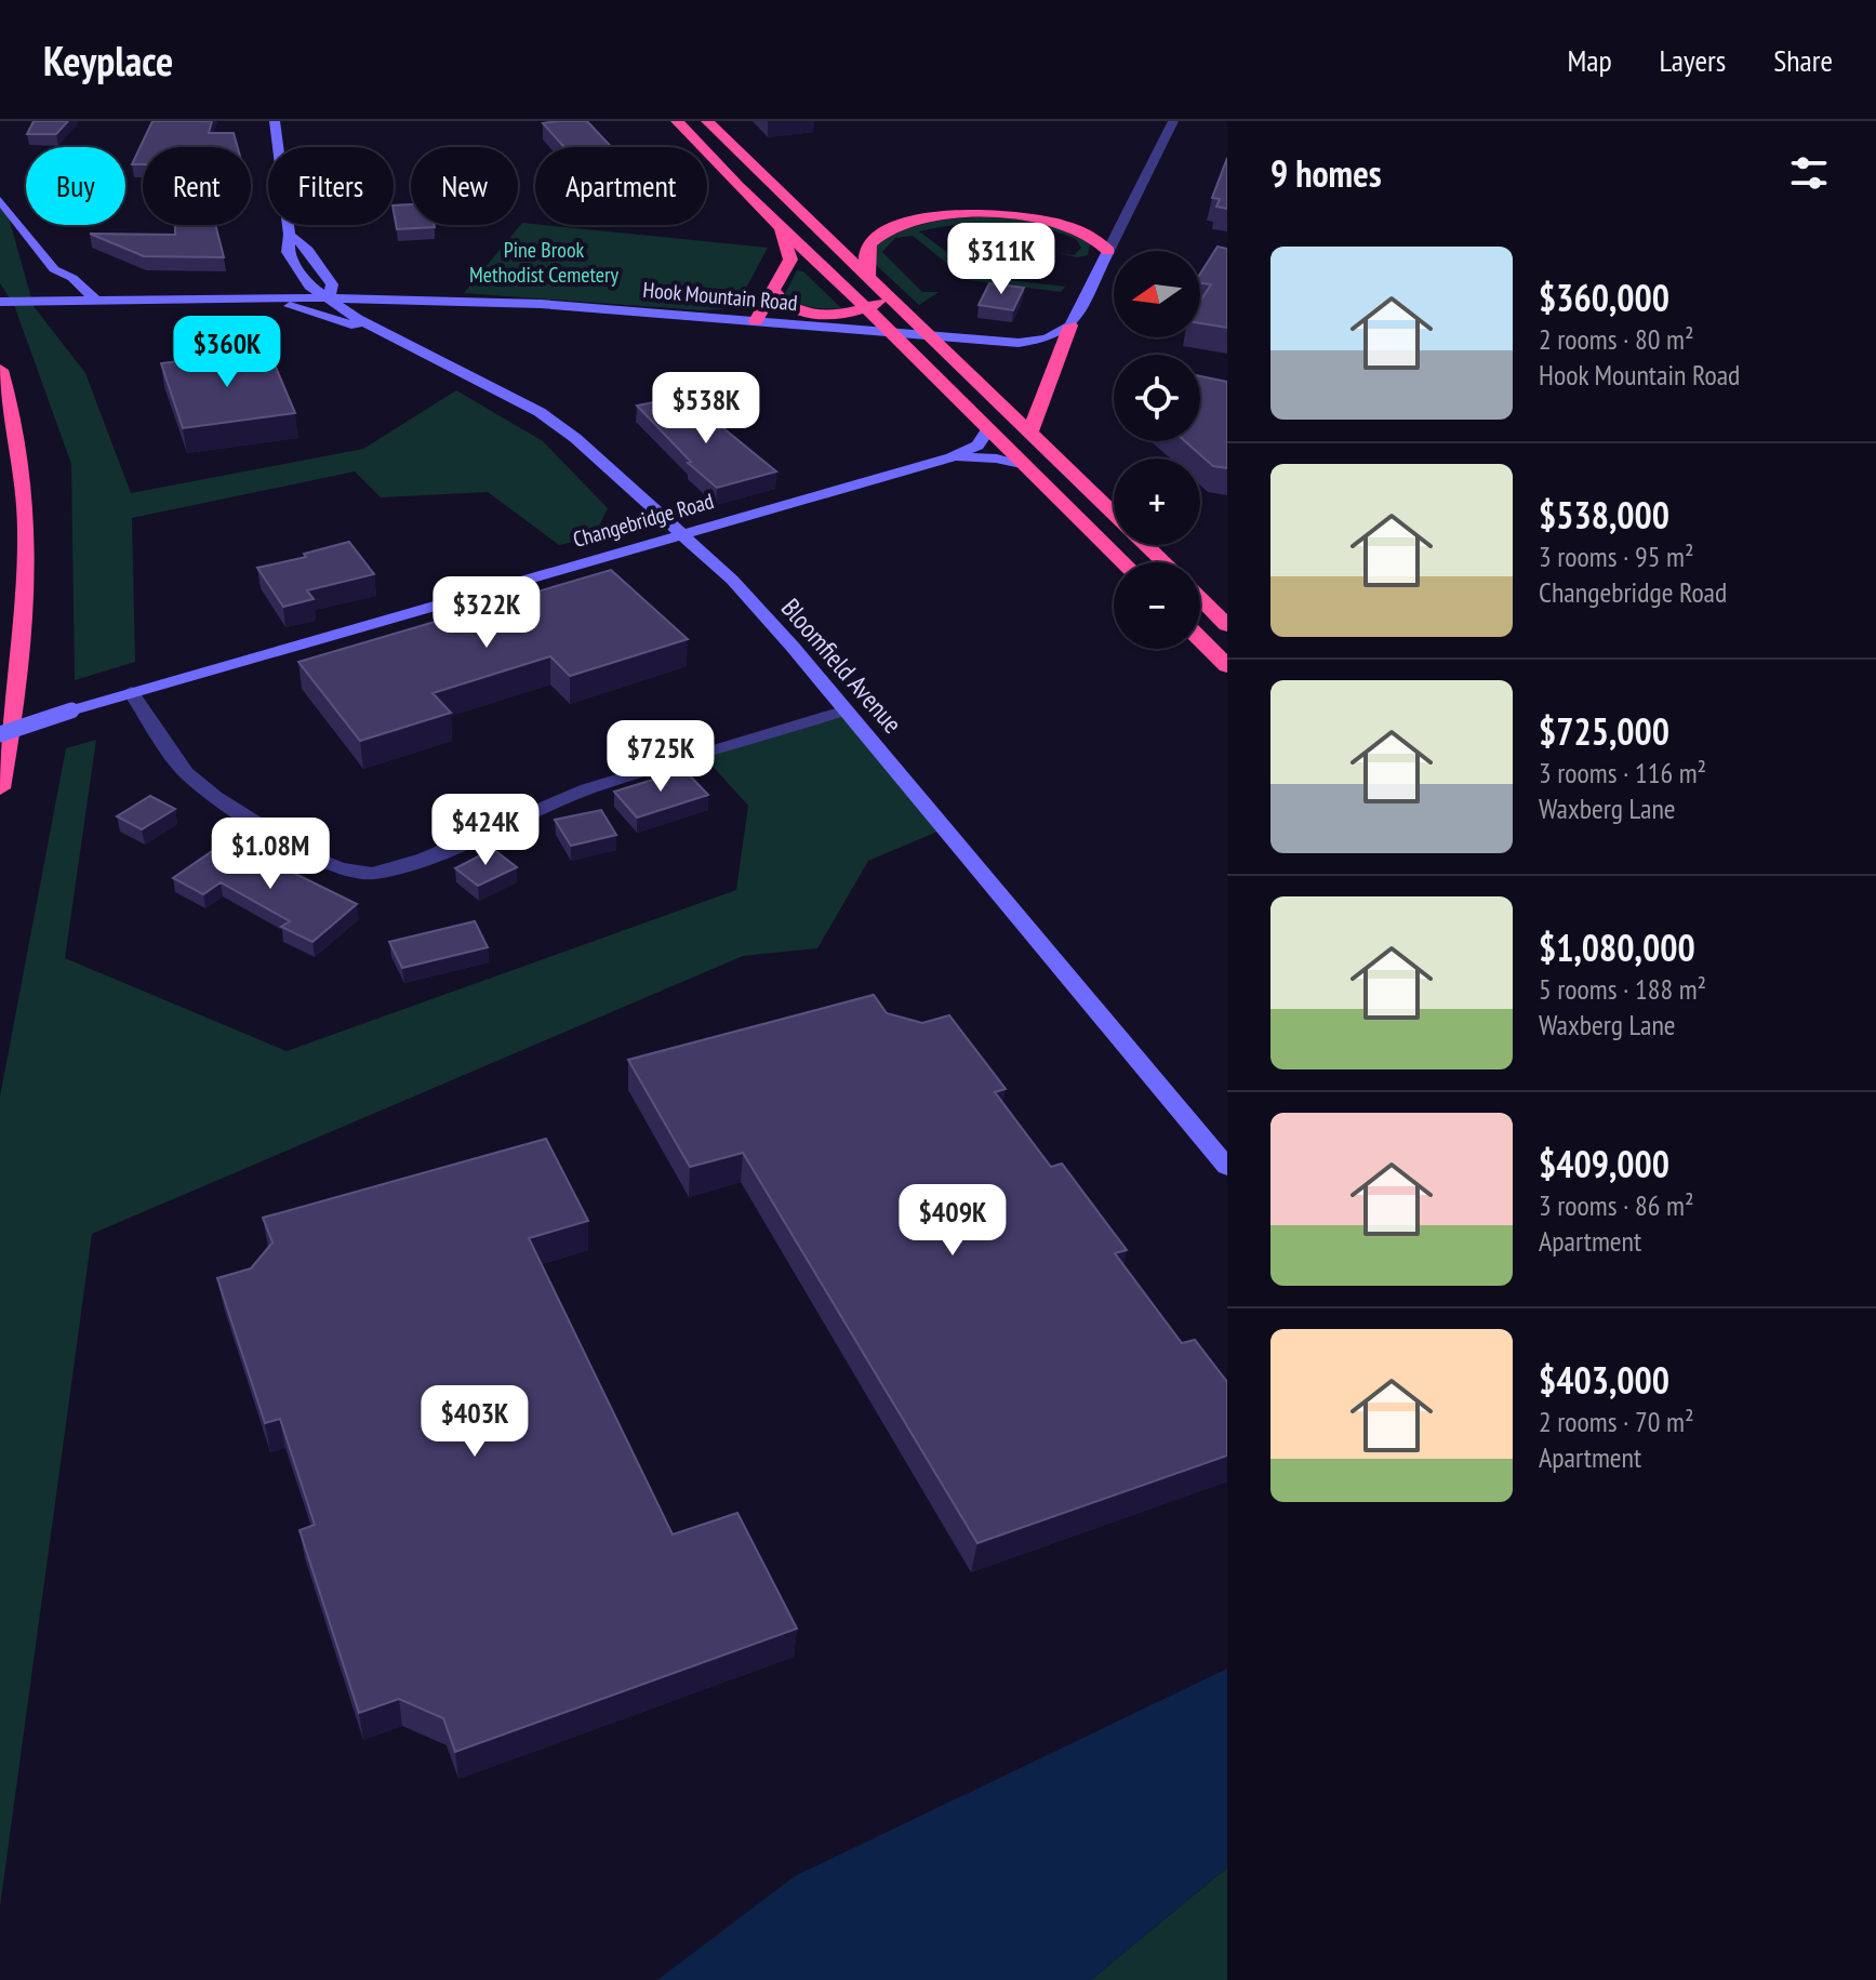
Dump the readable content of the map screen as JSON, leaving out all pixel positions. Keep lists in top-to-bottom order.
{
  "streets": {
    "main road": ["Hook Mountain Road", "Changebridge Road", "Bloomfield Avenue"]
  },
  "crossings": [
    ["Hook Mountain Road", "Bloomfield Avenue"],
    ["Changebridge Road", "Bloomfield Avenue"]
  ],
  "parks": ["Pine Brook Methodist Cemetery"],
  "north": "left",
  "page": {
    "header": "Keyplace",
    "nav": ["Map", "Layers", "Share"],
    "heading": "9 homes",
    "chip": [
      "Buy",
      "Rent",
      "Filters",
      "New",
      "Apartment"
    ],
    "price": [
      "$311K",
      "$360K",
      "$538K",
      "$322K",
      "$725K",
      "$424K",
      "$1.08M",
      "$409K",
      "$403K"
    ],
    "list": [
      {
        "name": "$360,000",
        "note": "2 rooms · 80 m² · Hook Mountain Road"
      },
      {
        "name": "$538,000",
        "note": "3 rooms · 95 m² · Changebridge Road"
      },
      {
        "name": "$725,000",
        "note": "3 rooms · 116 m² · Waxberg Lane"
      },
      {
        "name": "$1,080,000",
        "note": "5 rooms · 188 m² · Waxberg Lane"
      },
      {
        "name": "$409,000",
        "note": "3 rooms · 86 m² · Apartment"
      },
      {
        "name": "$403,000",
        "note": "2 rooms · 70 m² · Apartment"
      }
    ],
    "map_buttons": ["+", "−"]
  }
}
